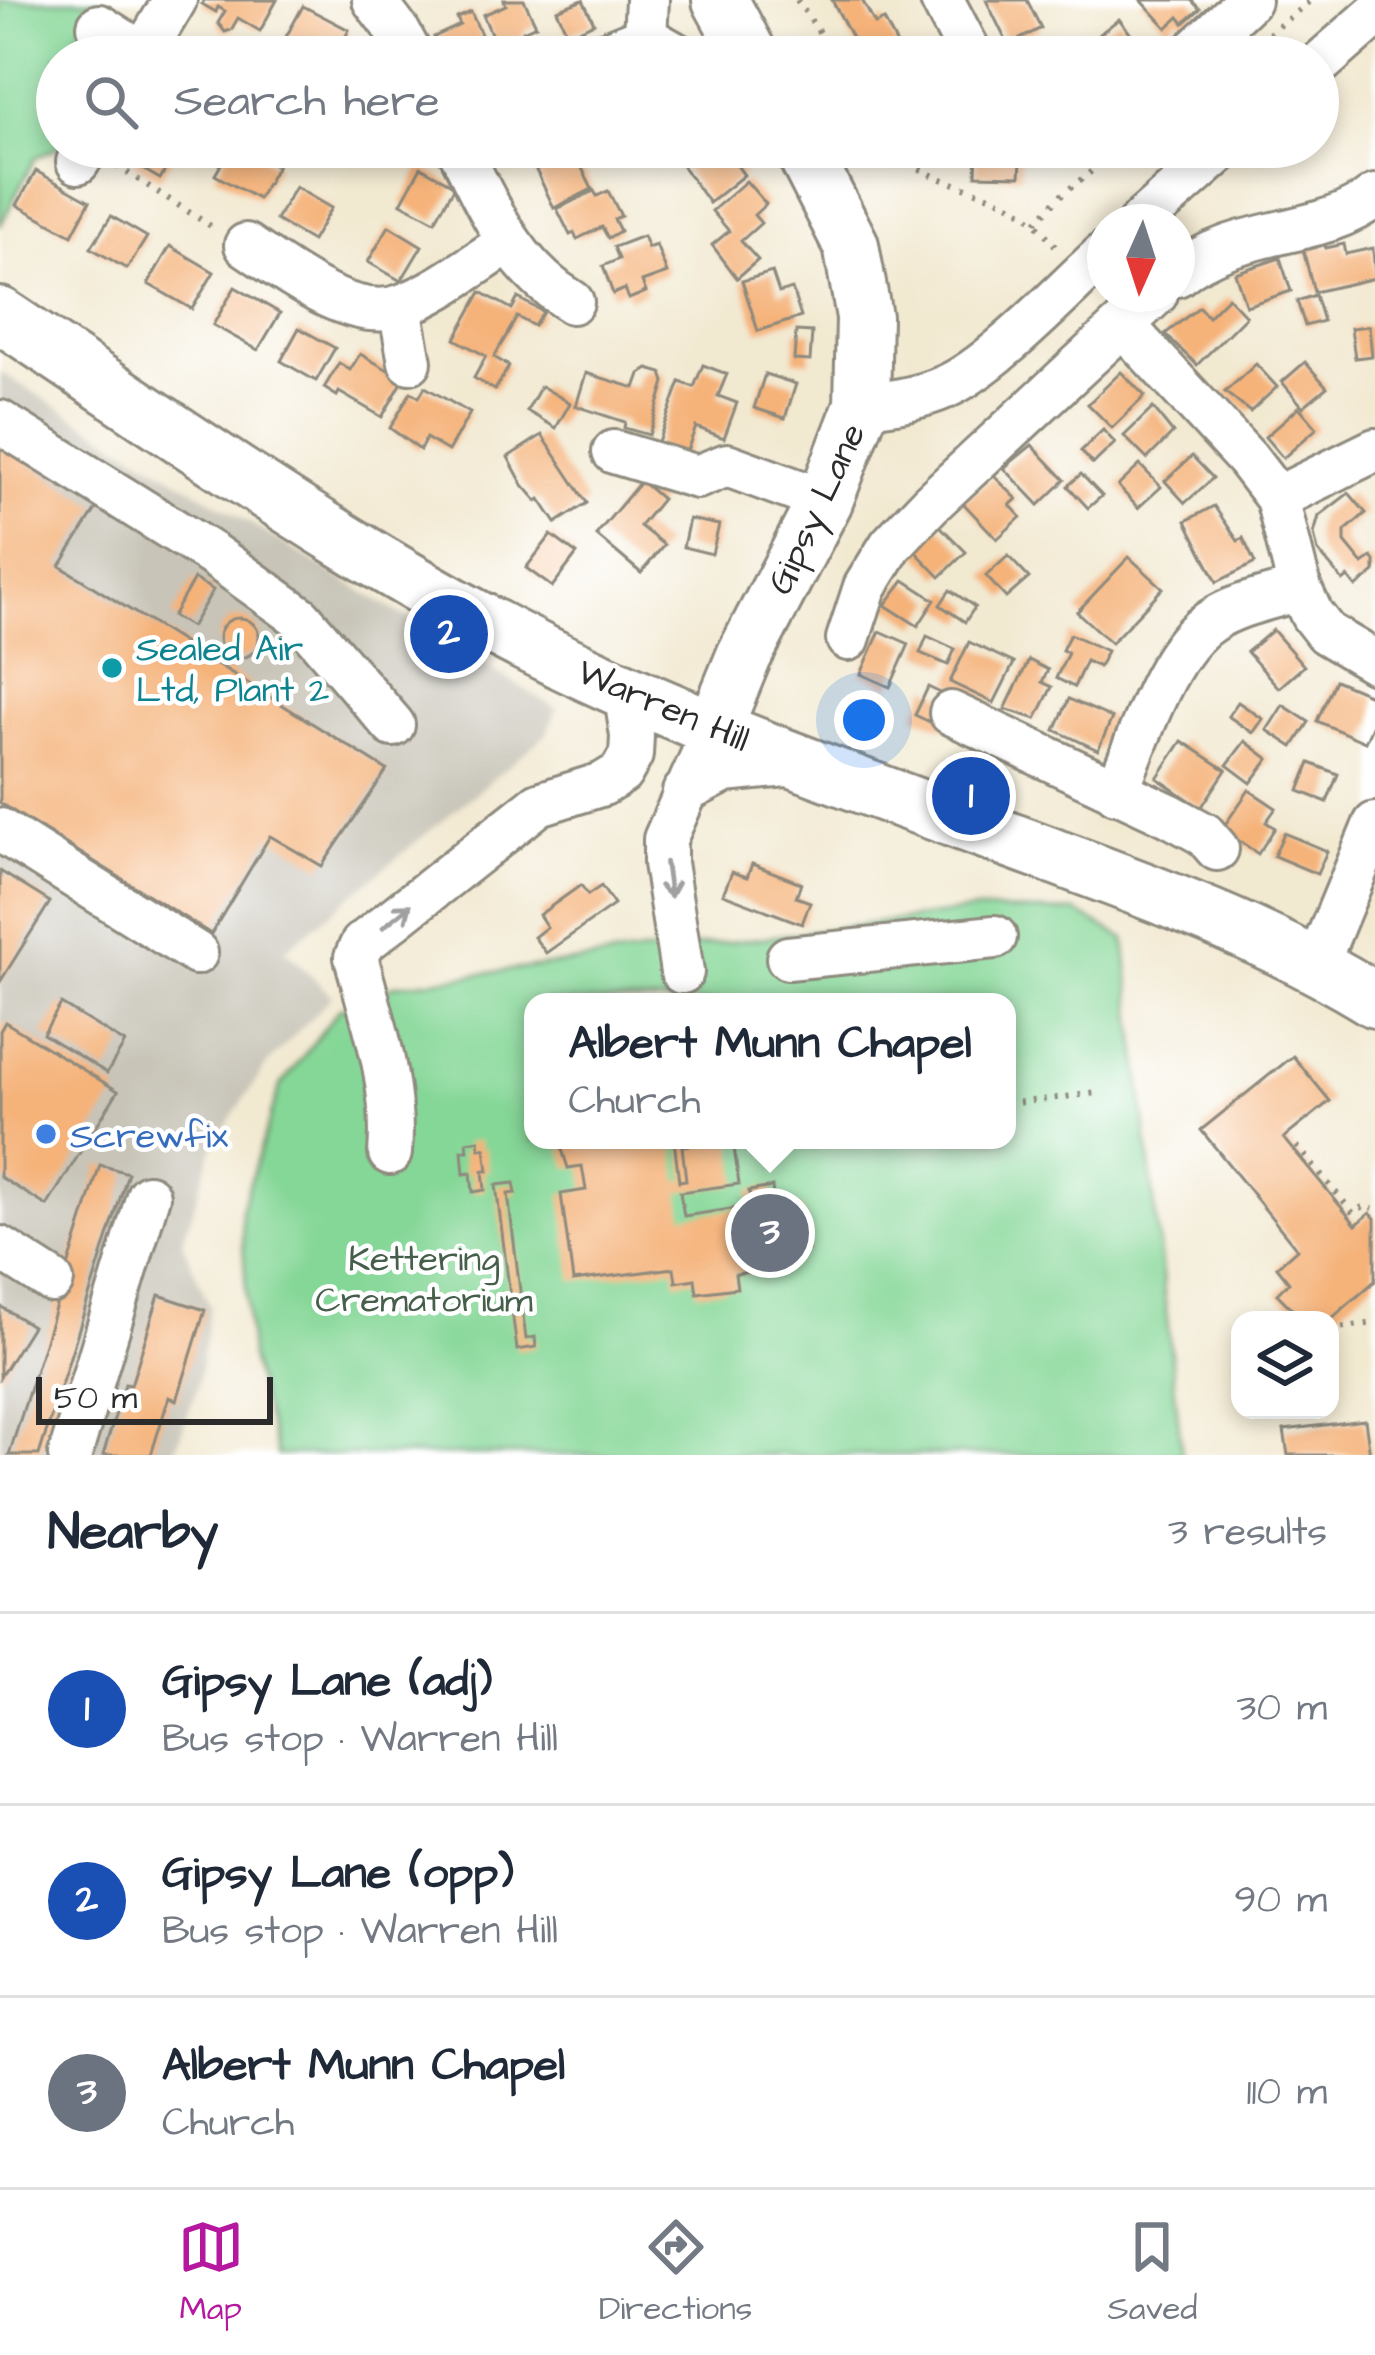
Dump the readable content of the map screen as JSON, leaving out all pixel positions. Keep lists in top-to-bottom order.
{
  "streets": {
    "main road": ["Gipsy Lane", "Warren Hill"]
  },
  "crossings": [
    ["Gipsy Lane", "Warren Hill"]
  ],
  "parks": ["Kettering Crematorium"],
  "places": ["Sealed Air Ltd, Plant 2", "Screwfix"],
  "scale_bar": "50 m",
  "north": "bottom",
  "page": {
    "search": "Search here",
    "pins": ["2", "1", "3"],
    "popup": ["Albert Munn Chapel", "Church"],
    "scale": "50 m",
    "heading": ["Nearby", "3 results"],
    "list": [
      {
        "mark": "1",
        "name": "Gipsy Lane (adj)",
        "note": "Bus stop · Warren Hill",
        "value": "30 m"
      },
      {
        "mark": "2",
        "name": "Gipsy Lane (opp)",
        "note": "Bus stop · Warren Hill",
        "value": "90 m"
      },
      {
        "mark": "3",
        "name": "Albert Munn Chapel",
        "note": "Church",
        "value": "110 m"
      }
    ],
    "nav": ["Map", "Directions", "Saved"]
  }
}
